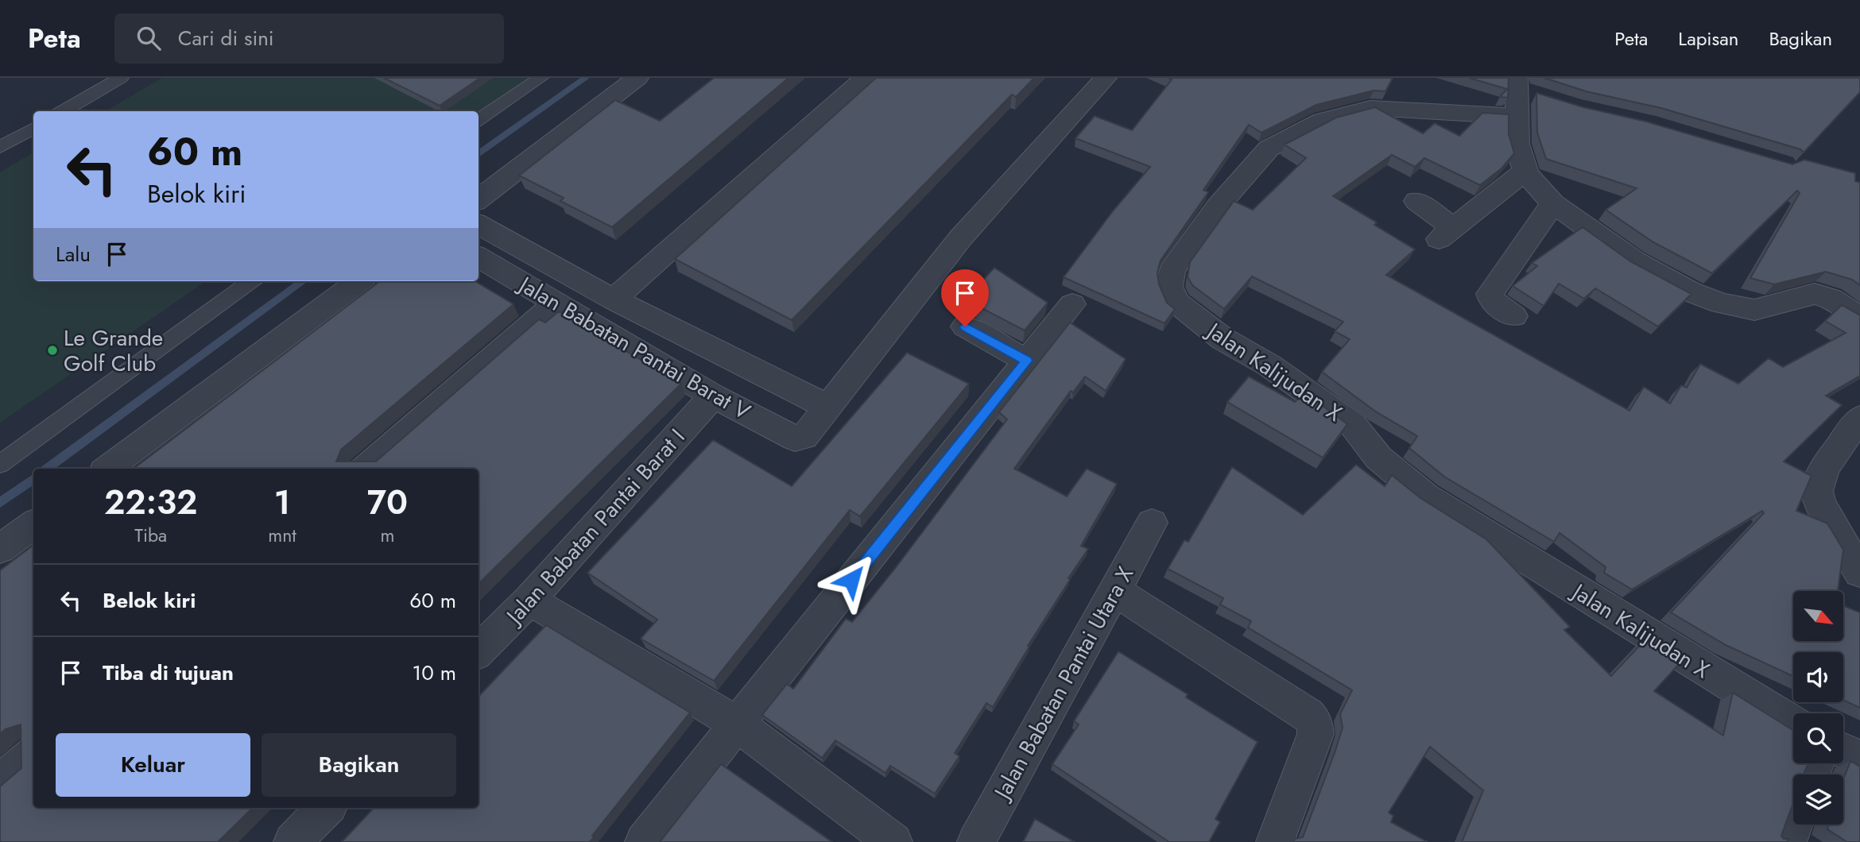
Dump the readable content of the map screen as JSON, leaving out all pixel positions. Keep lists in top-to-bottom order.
{
  "streets": {
    "street": [
      "Jalan Babatan Pantai Barat V",
      "Jalan Kalijudan X",
      "Jalan Babatan Pantai Barat I",
      "Jalan Babatan Pantai Utara X"
    ]
  },
  "crossings": [
    ["Jalan Babatan Pantai Barat V", "Jalan Babatan Pantai Barat I"]
  ],
  "places": ["Le Grande Golf Club"],
  "north": "bottom right",
  "page": {
    "header": "Peta",
    "search": "Cari di sini",
    "nav": ["Peta", "Lapisan", "Bagikan"],
    "turn": ["60 m", "Belok kiri"],
    "then": "Lalu",
    "eta": [
      "22:32",
      "Tiba",
      "1",
      "mnt",
      "70",
      "m"
    ],
    "list": [
      {
        "name": "Belok kiri",
        "value": "60 m"
      },
      {
        "name": "Tiba di tujuan",
        "value": "10 m"
      }
    ],
    "buttons": ["Keluar", "Bagikan"]
  }
}
